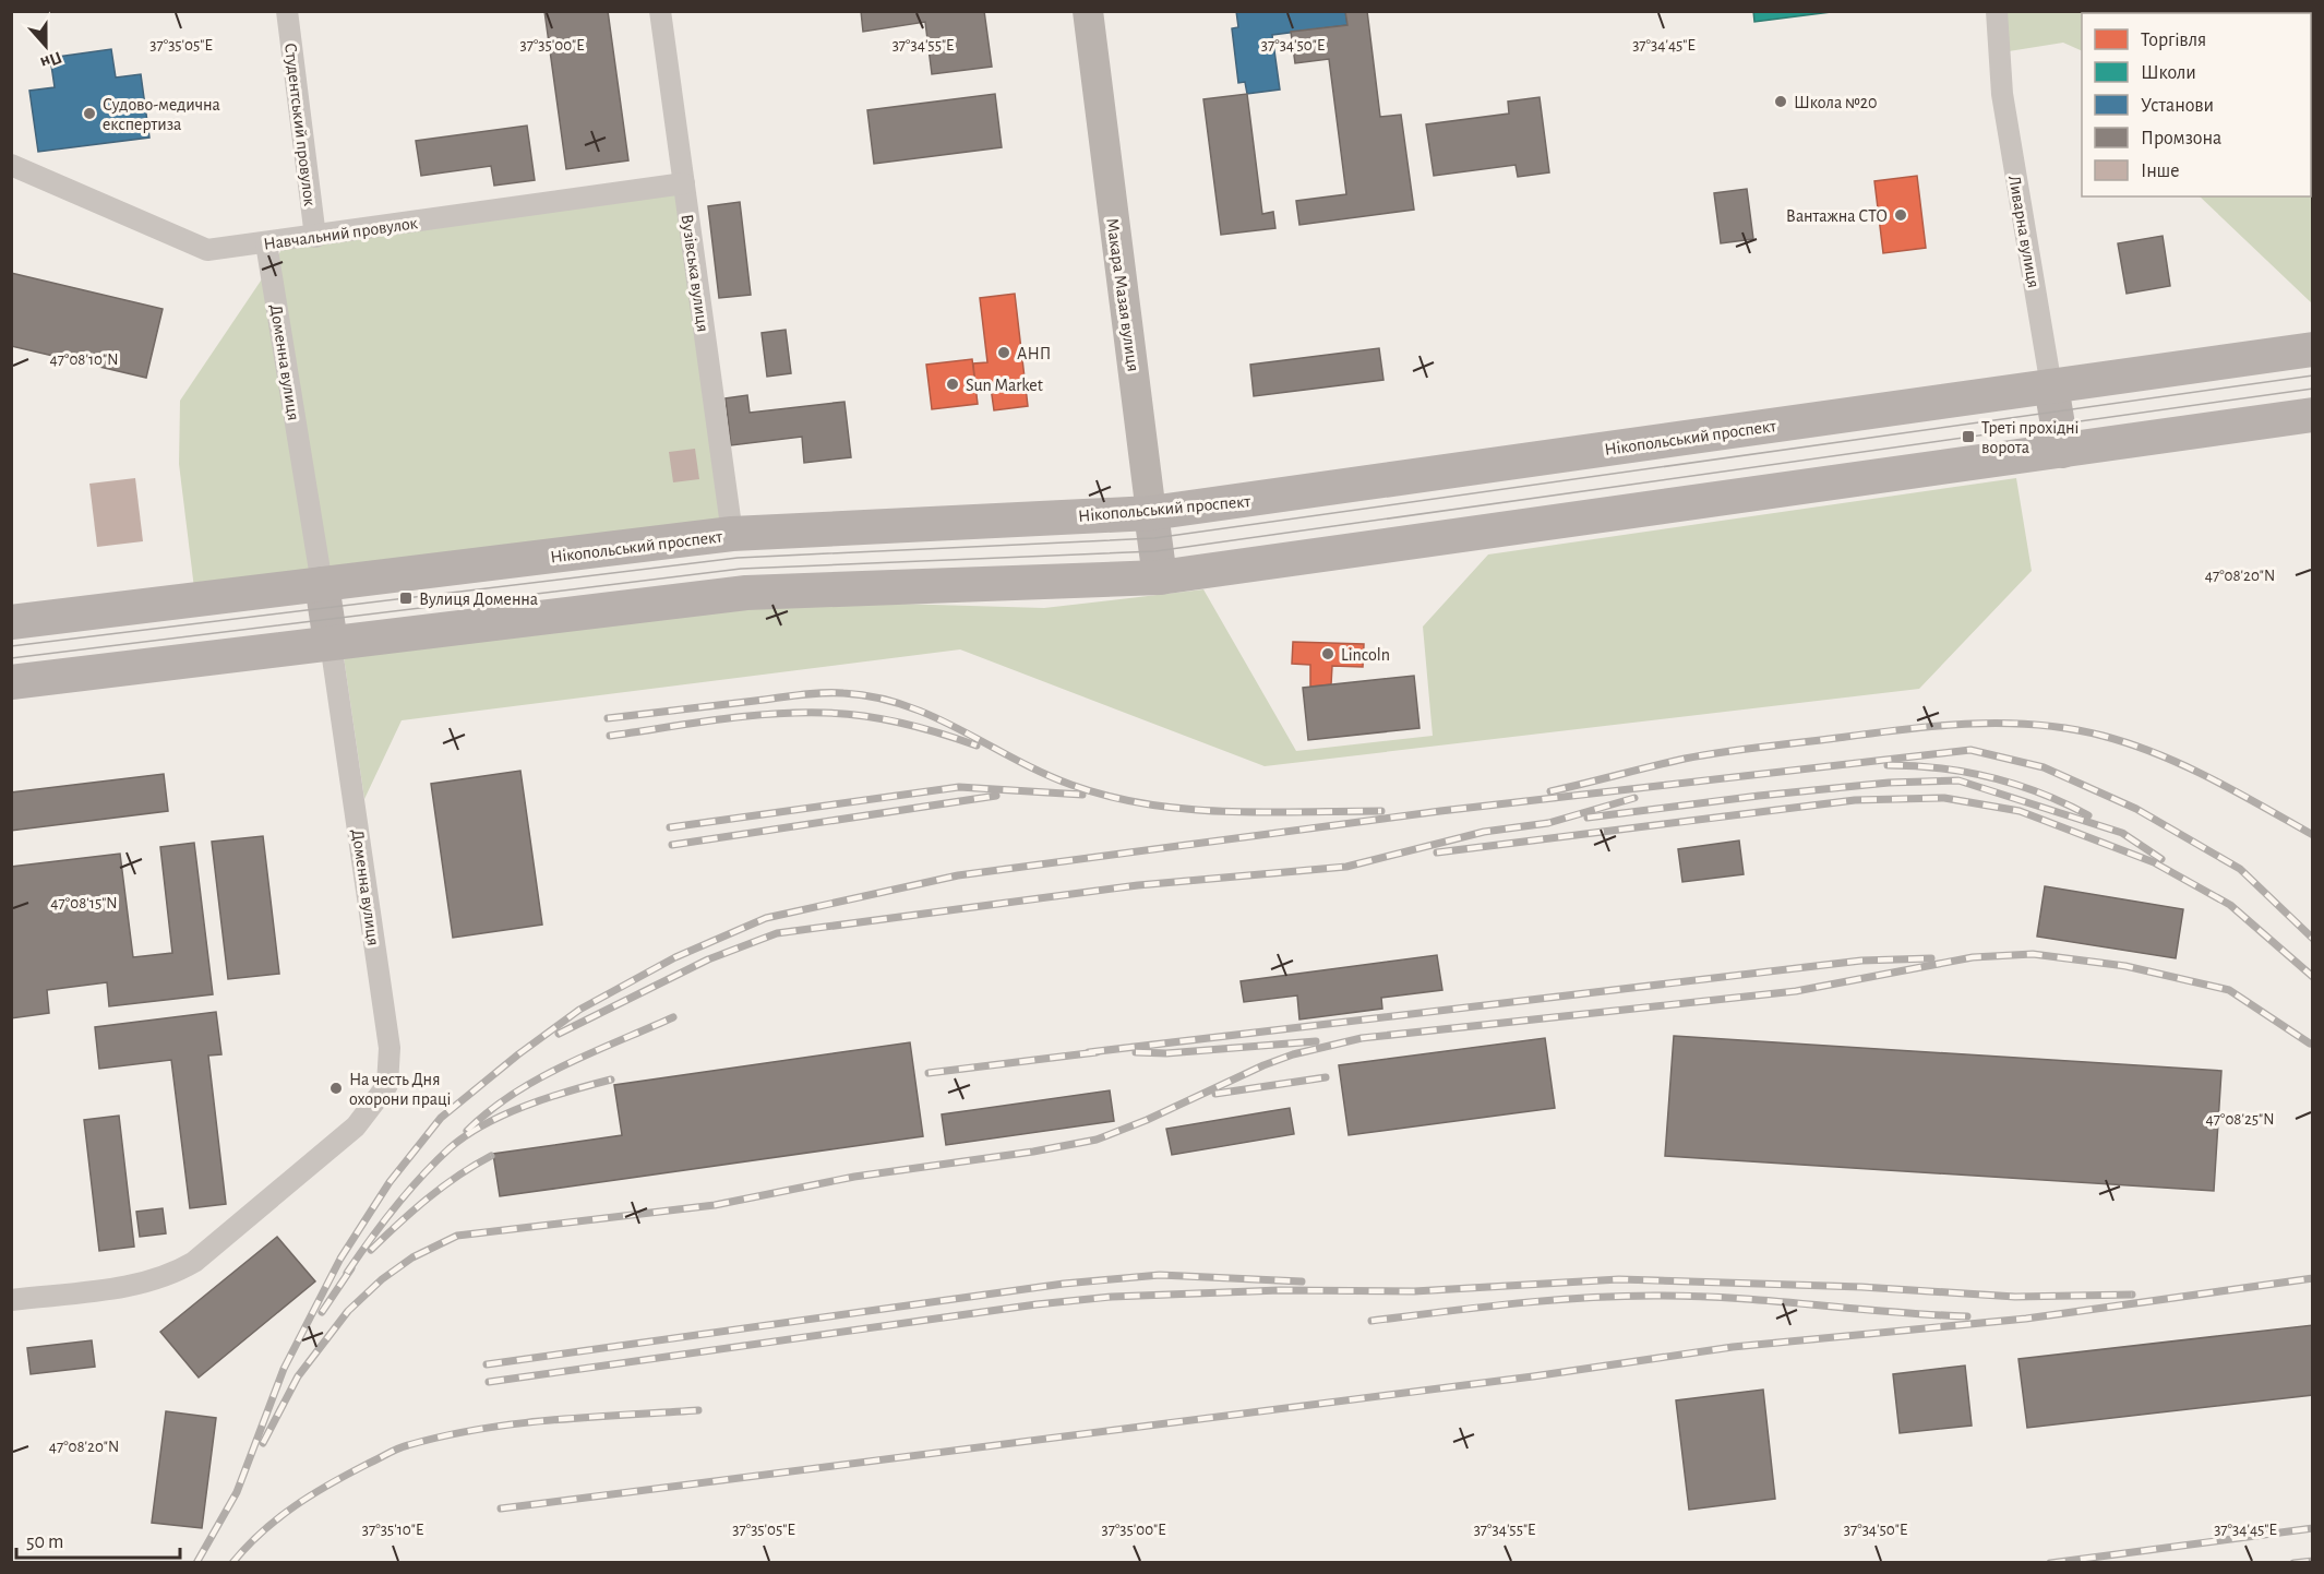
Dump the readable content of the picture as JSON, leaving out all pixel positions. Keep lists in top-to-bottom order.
{
  "streets": {
    "main road": [
      "Ливарна вулиця",
      "Макара Мазая вулиця",
      "Доменна вулиця",
      "Нікопольський проспект"
    ],
    "street": ["Студентський провулок", "Навчальний провулок", "Вузівська вулиця"]
  },
  "crossings": [
    ["Студентський провулок", "Навчальний провулок"],
    ["Ливарна вулиця", "Нікопольський проспект"],
    ["Навчальний провулок", "Вузівська вулиця"],
    ["Навчальний провулок", "Доменна вулиця"],
    ["Вузівська вулиця", "Нікопольський проспект"],
    ["Макара Мазая вулиця", "Нікопольський проспект"],
    ["Доменна вулиця", "Нікопольський проспект"]
  ],
  "places": {
    "other": [
      "Школа №20",
      "Судово-медична експертиза",
      "Вантажна СТО",
      "АНП",
      "Sun Market",
      "Lincoln",
      "На честь Дня охорони праці"
    ],
    "transit": ["Треті прохідні ворота", "Вулиця Доменна"]
  },
  "legend": [
    "Торгівля",
    "Школи",
    "Установи",
    "Промзона",
    "Інше"
  ],
  "scale_bar": "50 m",
  "north": "bottom",
  "coordinates": [
    "37°35'05\"E",
    "37°35'00\"E",
    "37°34'55\"E",
    "37°34'50\"E",
    "37°34'45\"E",
    "47°08'10\"N",
    "47°08'20\"N",
    "47°08'15\"N",
    "47°08'25\"N",
    "37°35'10\"E"
  ]
}
